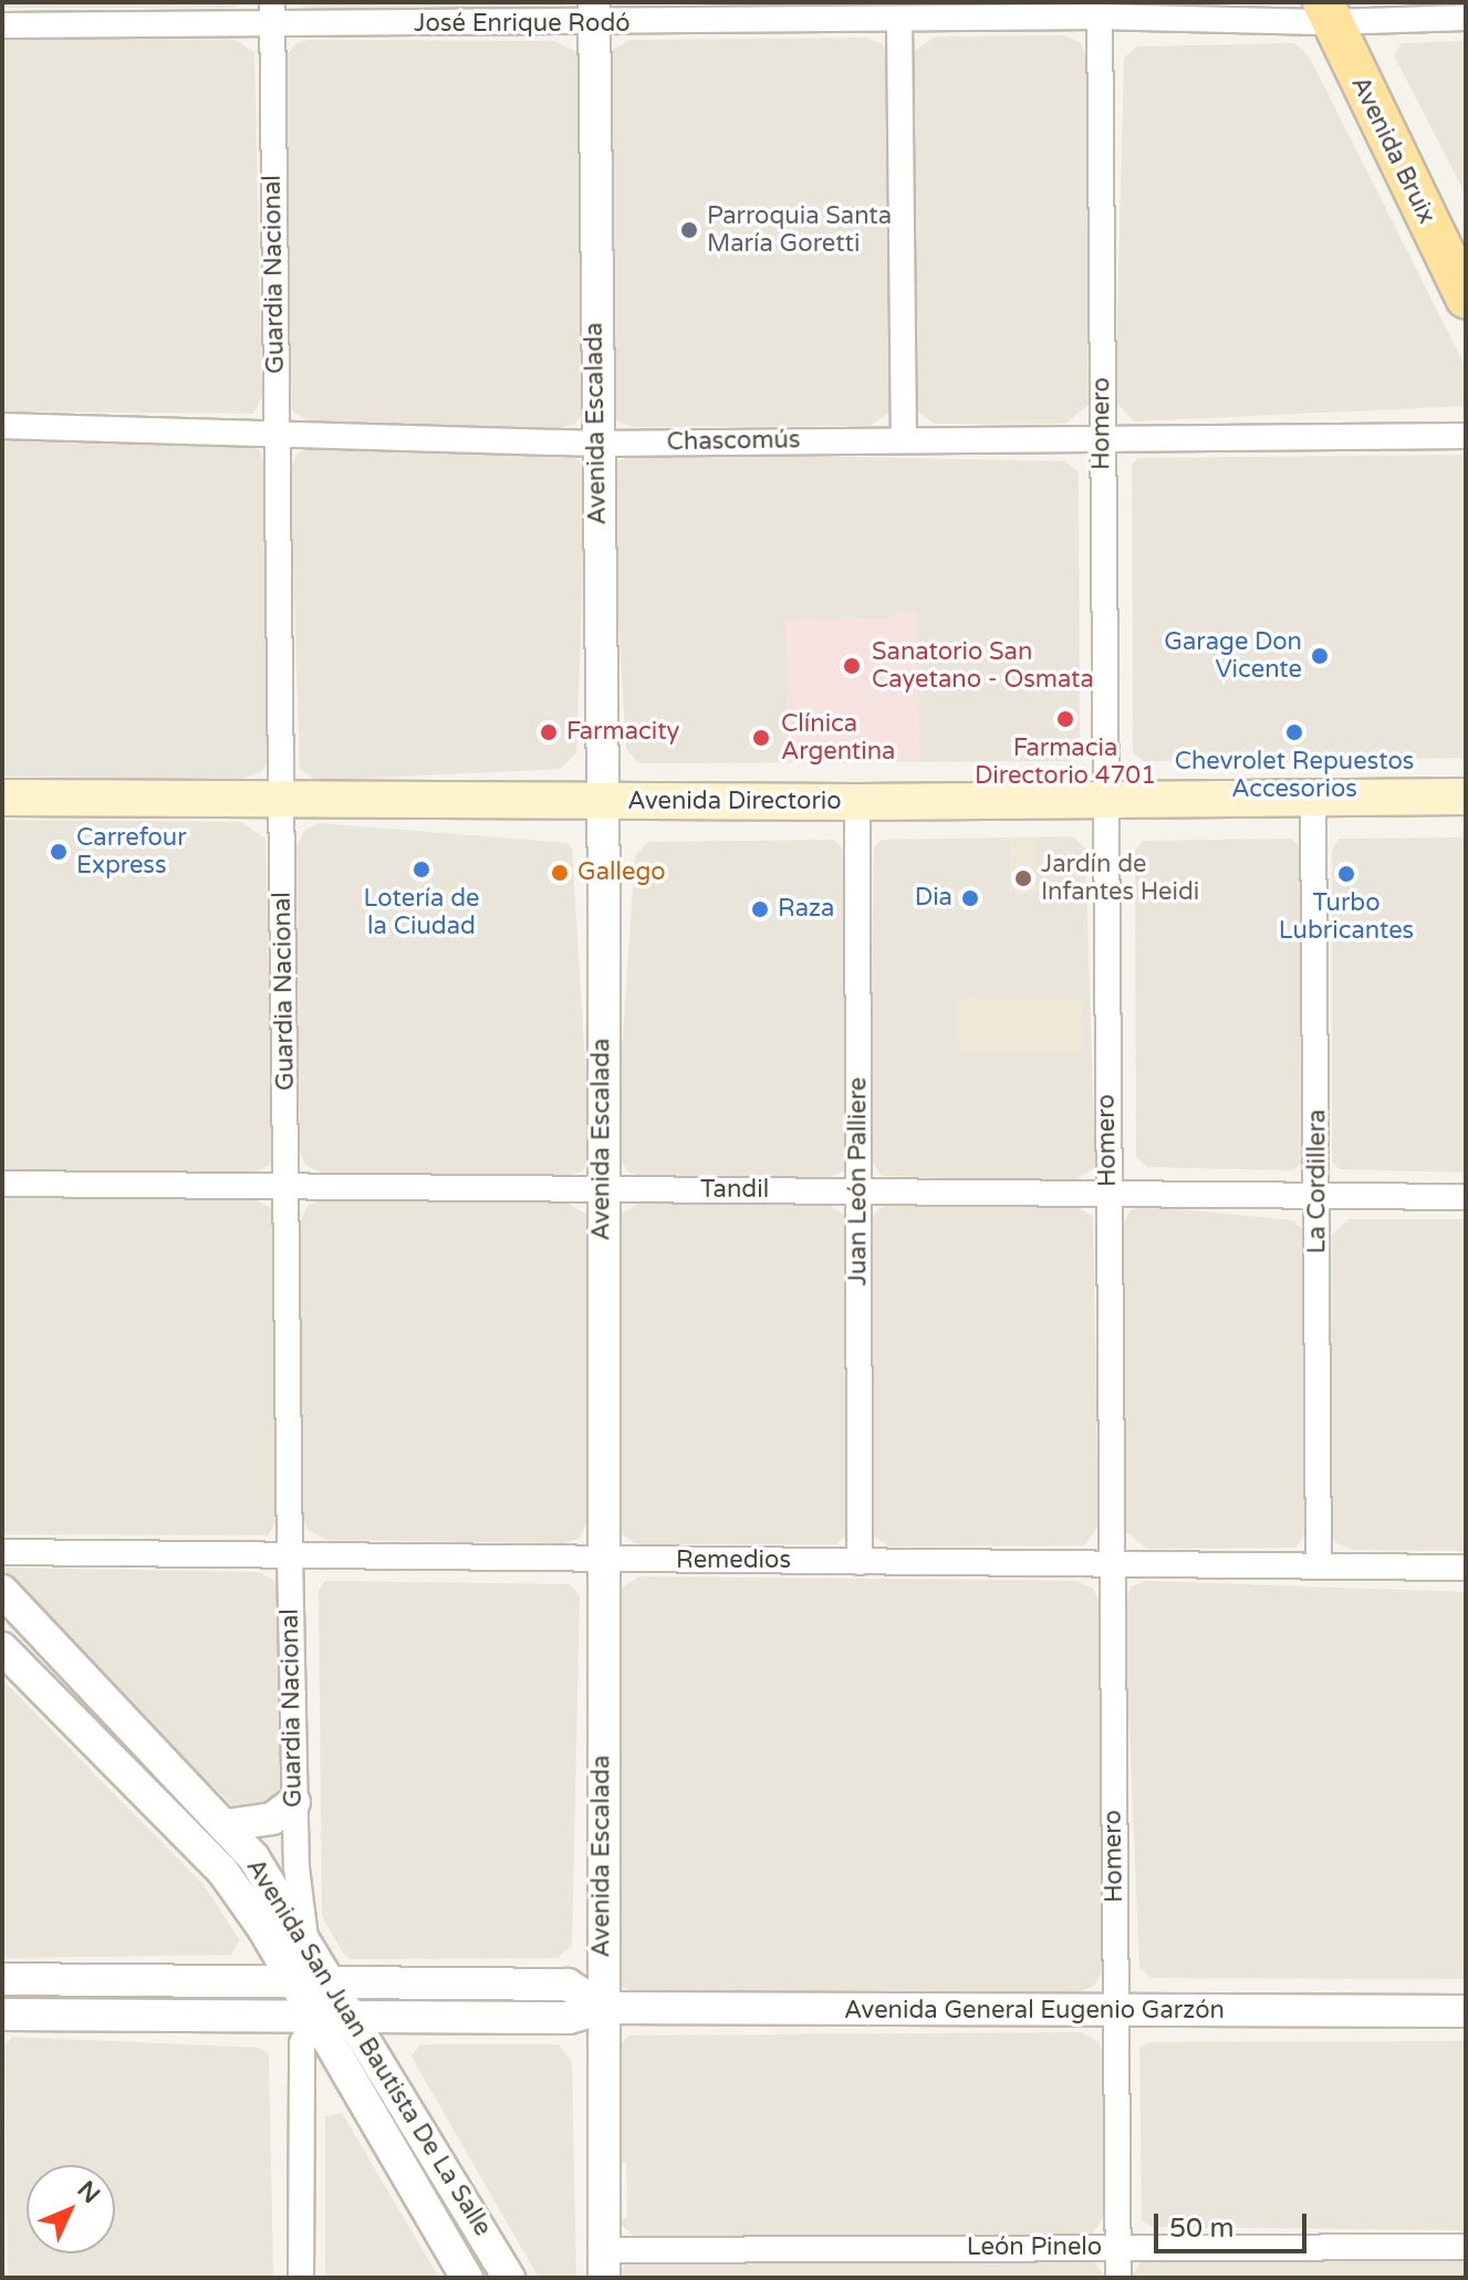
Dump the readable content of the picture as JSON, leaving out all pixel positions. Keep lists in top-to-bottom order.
{
  "streets": {
    "main road": ["Avenida Bruix", "Avenida Directorio"],
    "street": [
      "José Enrique Rodó",
      "Guardia Nacional",
      "Avenida Escalada",
      "Homero",
      "Chascomús",
      "Juan León Palliere",
      "La Cordillera",
      "Tandil",
      "Remedios",
      "Avenida General Eugenio Garzón",
      "Avenida San Juan Bautista De La Salle",
      "León Pinelo"
    ]
  },
  "crossings": [
    ["José Enrique Rodó", "Avenida Bruix"],
    ["José Enrique Rodó", "Guardia Nacional"],
    ["José Enrique Rodó", "Avenida Escalada"],
    ["José Enrique Rodó", "Homero"],
    ["Guardia Nacional", "Chascomús"],
    ["Guardia Nacional", "Avenida Directorio"],
    ["Guardia Nacional", "Tandil"],
    ["Guardia Nacional", "Remedios"],
    ["Guardia Nacional", "Avenida San Juan Bautista De La Salle"],
    ["Avenida Escalada", "Chascomús"],
    ["Avenida Escalada", "Avenida Directorio"],
    ["Avenida Escalada", "Tandil"],
    ["Avenida Escalada", "Remedios"],
    ["Avenida Escalada", "Avenida General Eugenio Garzón"],
    ["Avenida Escalada", "León Pinelo"],
    ["Homero", "Chascomús"],
    ["Homero", "Avenida Directorio"],
    ["Homero", "Tandil"],
    ["Homero", "Remedios"],
    ["Homero", "Avenida General Eugenio Garzón"],
    ["Homero", "León Pinelo"],
    ["Avenida Directorio", "Juan León Palliere"],
    ["Avenida Directorio", "La Cordillera"],
    ["Juan León Palliere", "Tandil"],
    ["Juan León Palliere", "Remedios"],
    ["La Cordillera", "Tandil"],
    ["La Cordillera", "Remedios"],
    ["Avenida General Eugenio Garzón", "Avenida San Juan Bautista De La Salle"]
  ],
  "places": [
    "Parroquia Santa María Goretti",
    "Garage Don Vicente",
    "Sanatorio San Cayetano - Osmata",
    "Farmacia Directorio 4701",
    "Farmacity",
    "Chevrolet Repuestos Accesorios",
    "Clínica Argentina",
    "Carrefour Express",
    "Lotería de la Ciudad",
    "Gallego",
    "Turbo Lubricantes",
    "Jardín de Infantes Heidi",
    "Dia",
    "Raza"
  ],
  "scale_bar": "50 m",
  "north": "top right"
}
